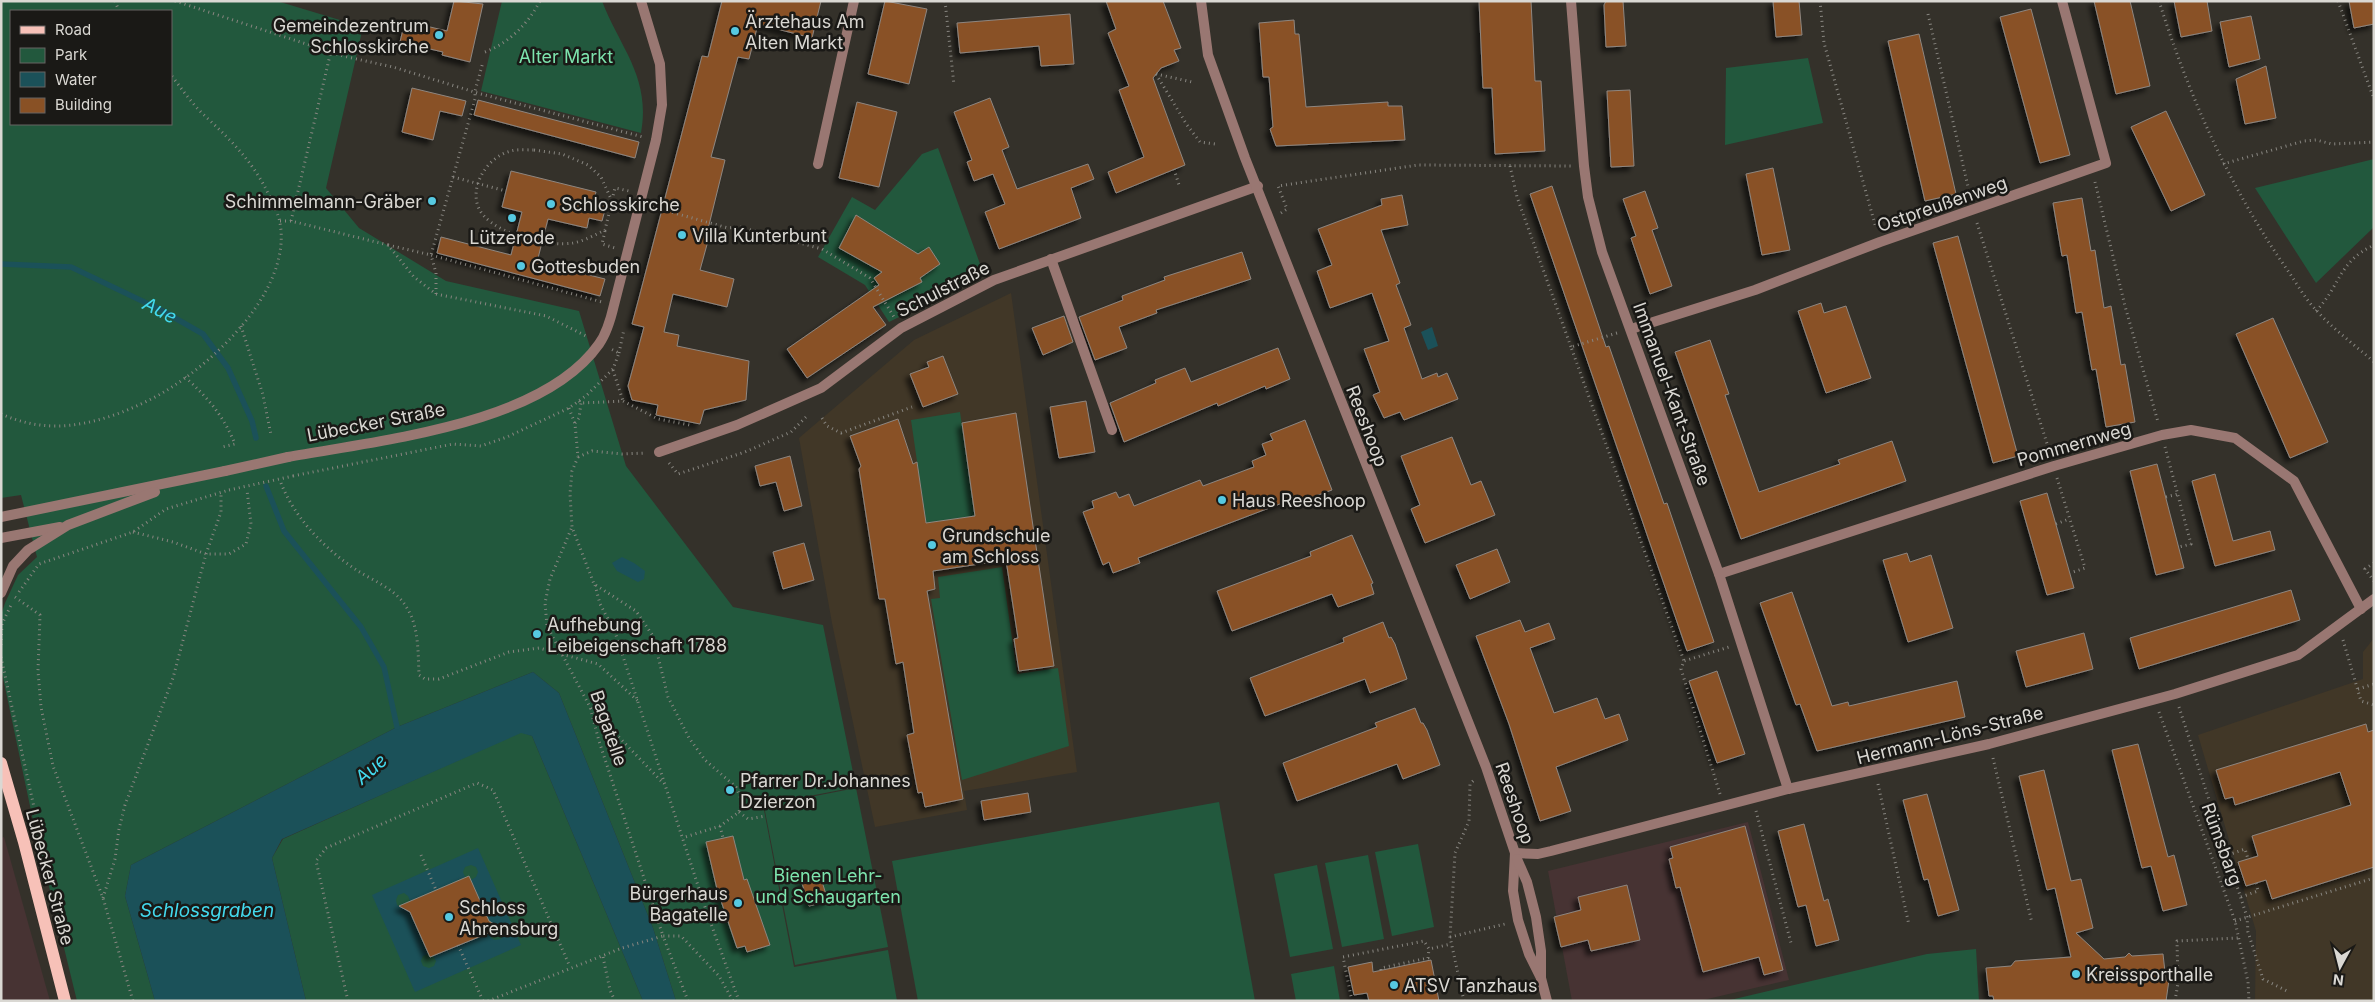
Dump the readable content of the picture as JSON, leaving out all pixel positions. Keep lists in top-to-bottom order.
{
  "streets": {
    "main road": ["Lübecker Straße"],
    "street": [
      "Ostpreußenweg",
      "Schulstraße",
      "Immanuel-Kant-Straße",
      "Reeshoop",
      "Pommernweg",
      "Hermann-Löns-Straße"
    ],
    "path": ["Bagatelle", "Rümsbarg"]
  },
  "crossings": [
    ["Ostpreußenweg", "Immanuel-Kant-Straße"],
    ["Schulstraße", "Reeshoop"],
    ["Immanuel-Kant-Straße", "Pommernweg"],
    ["Immanuel-Kant-Straße", "Hermann-Löns-Straße"],
    ["Reeshoop", "Hermann-Löns-Straße"],
    ["Pommernweg", "Hermann-Löns-Straße"],
    ["Hermann-Löns-Straße", "Rümsbarg"]
  ],
  "water": ["Aue", "Schlossgraben"],
  "parks": ["Alter Markt", "Bienen Lehr- und Schaugarten"],
  "places": [
    "Ärztehaus Am Alten Markt",
    "Gemeindezentrum Schlosskirche",
    "Schimmelmann-Gräber",
    "Schlosskirche",
    "Lützerode",
    "Villa Kunterbunt",
    "Gottesbuden",
    "Haus Reeshoop",
    "Grundschule am Schloss",
    "Aufhebung Leibeigenschaft 1788",
    "Pfarrer Dr.Johannes Dzierzon",
    "Bürgerhaus Bagatelle",
    "Schloss Ahrensburg",
    "Kreissporthalle",
    "ATSV Tanzhaus"
  ],
  "legend": [
    "Road",
    "Park",
    "Water",
    "Building"
  ],
  "north": "bottom"
}
